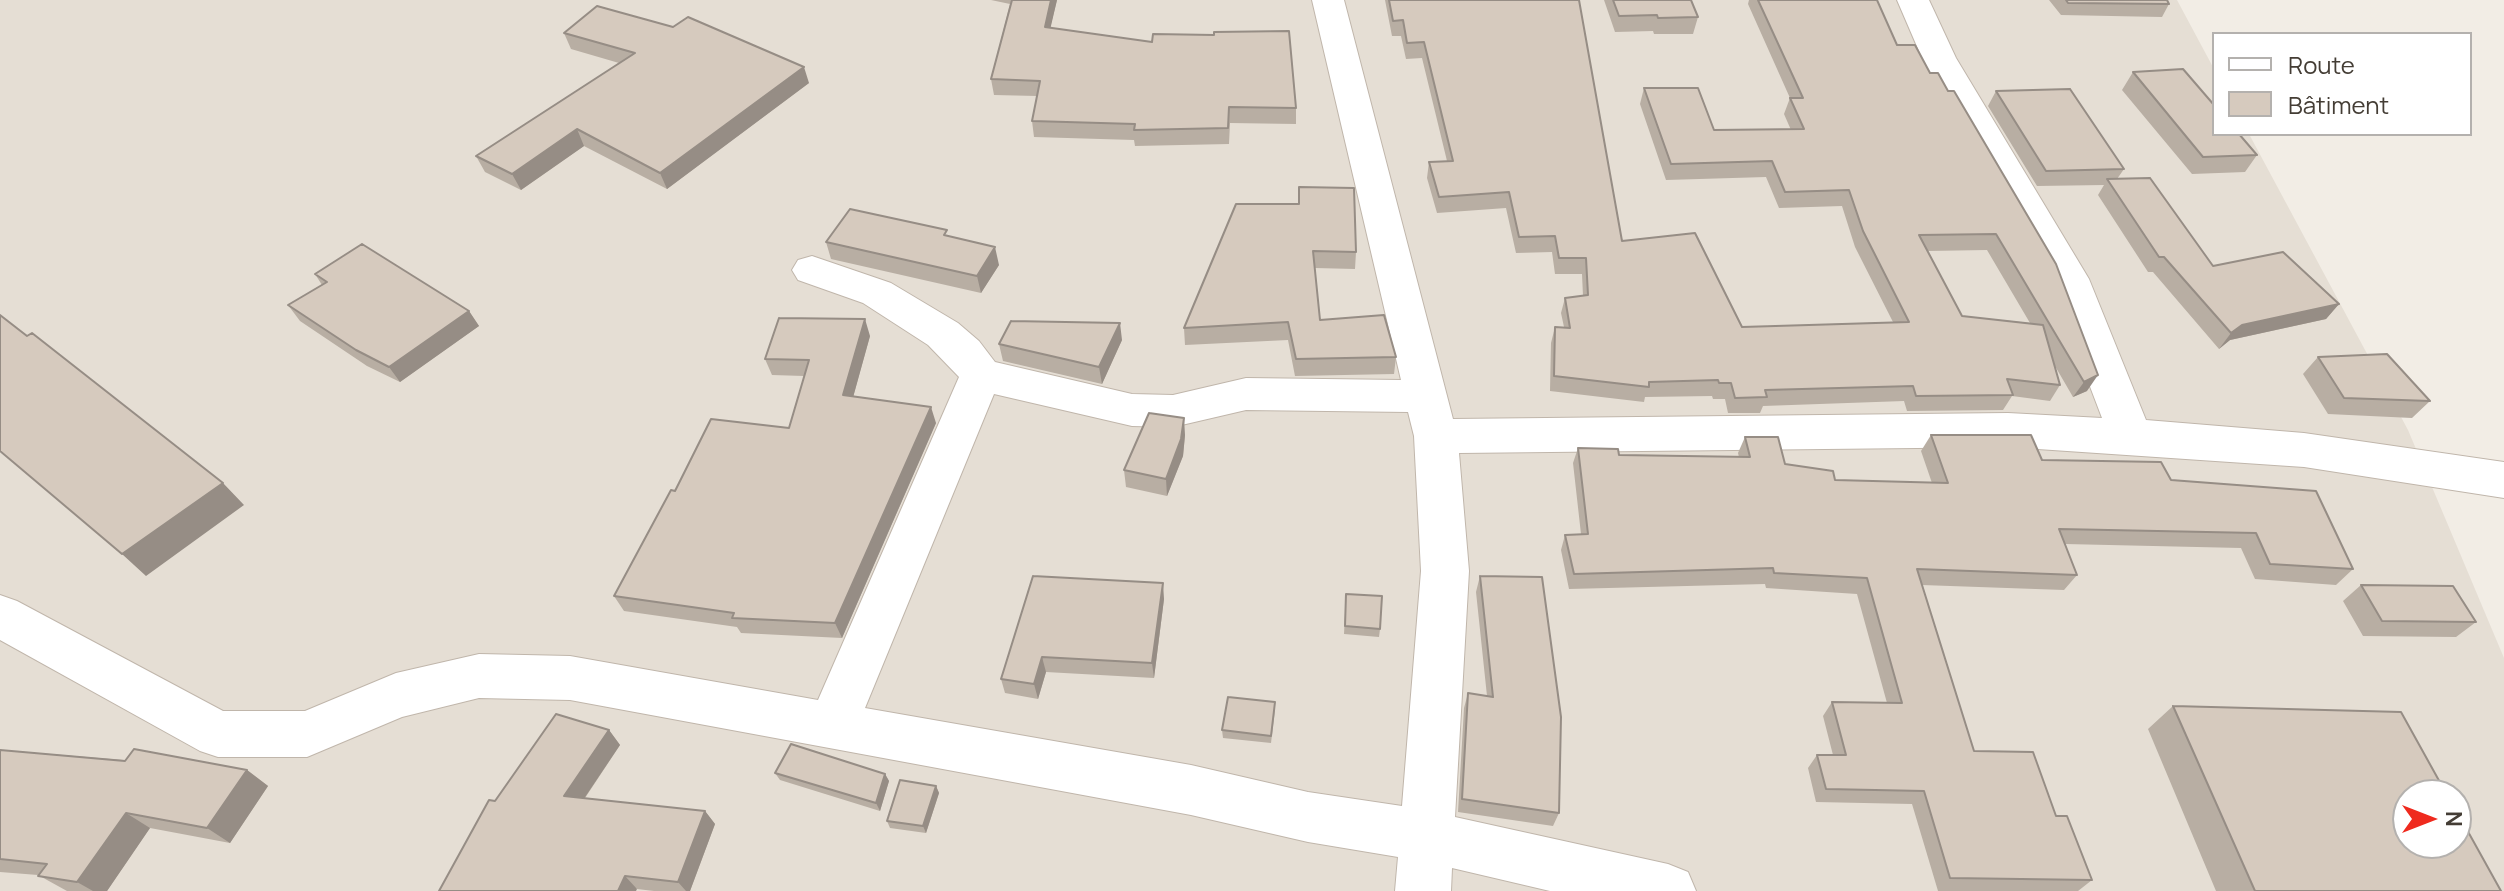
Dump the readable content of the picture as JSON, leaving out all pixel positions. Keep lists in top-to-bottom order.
{
  "legend": ["Route", "Bâtiment"],
  "north": "right"
}
